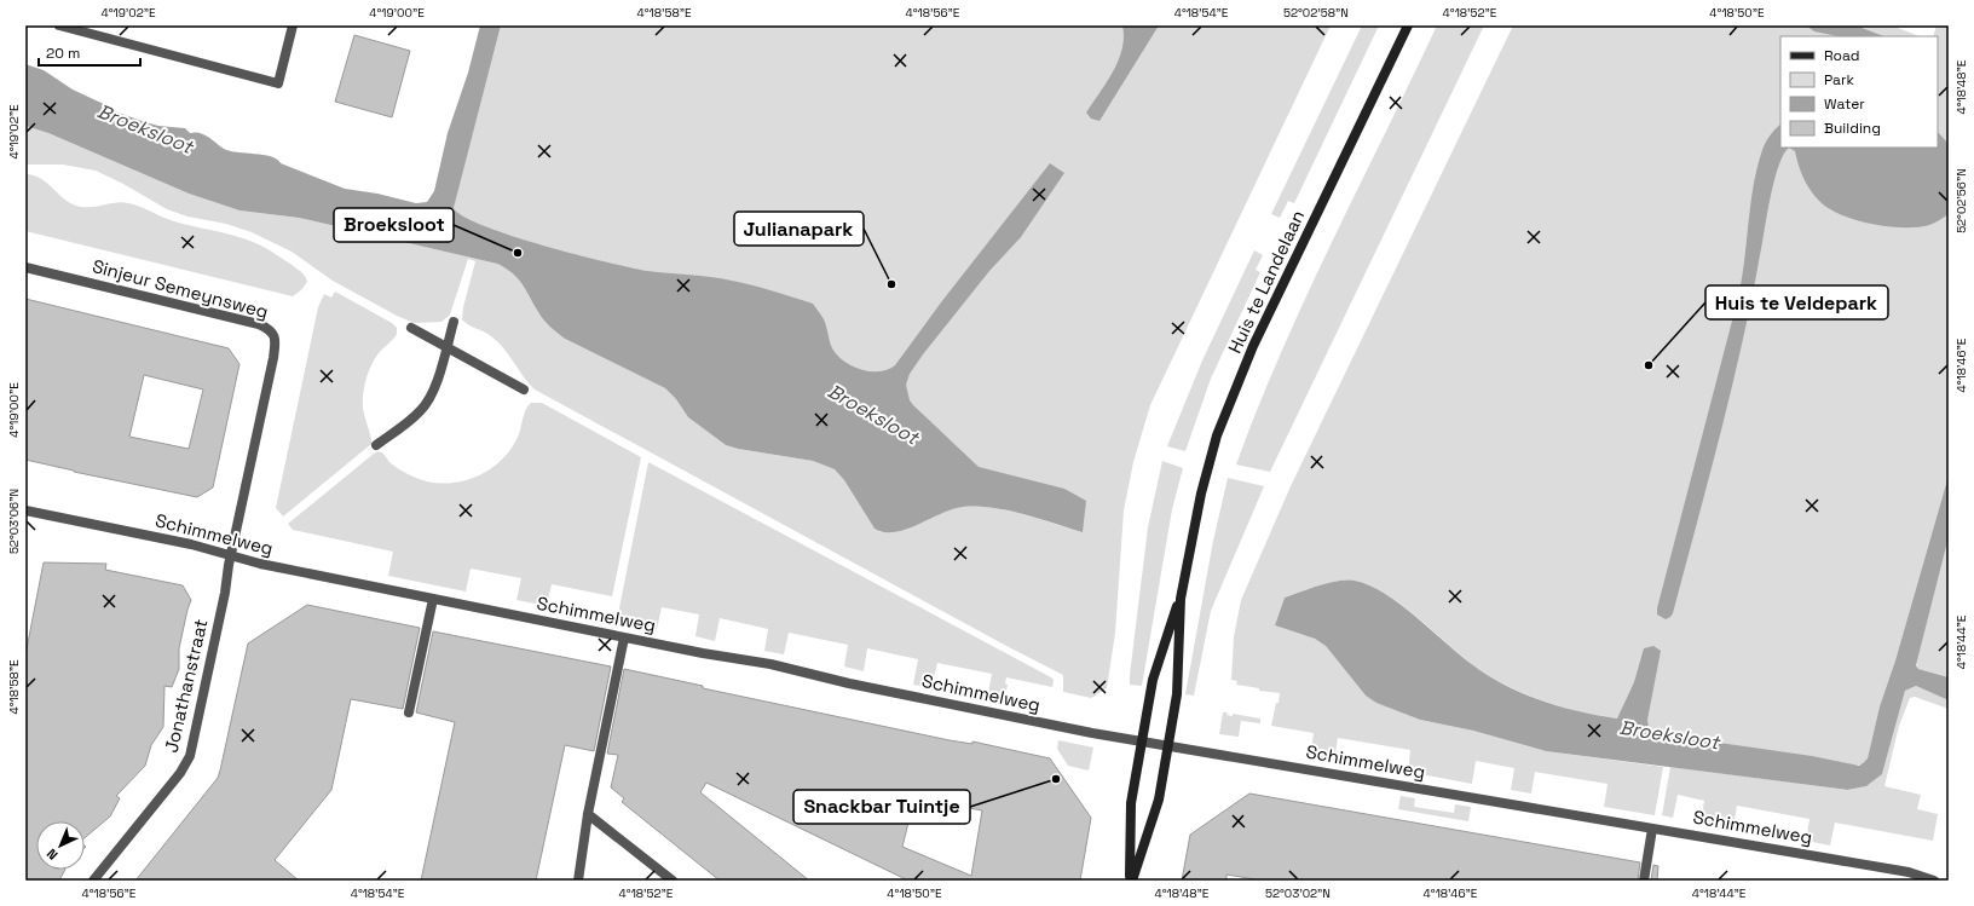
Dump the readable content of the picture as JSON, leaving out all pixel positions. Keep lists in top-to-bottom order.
{
  "streets": {
    "street": [
      "Huis te Landelaan",
      "Sinjeur Semeynsweg",
      "Schimmelweg",
      "Jonathanstraat"
    ]
  },
  "crossings": [
    ["Sinjeur Semeynsweg", "Schimmelweg"],
    ["Sinjeur Semeynsweg", "Jonathanstraat"],
    ["Schimmelweg", "Jonathanstraat"]
  ],
  "water": ["Broeksloot"],
  "places": [
    "Broeksloot",
    "Julianapark",
    "Huis te Veldepark",
    "Snackbar Tuintje"
  ],
  "legend": [
    "Road",
    "Park",
    "Water",
    "Building"
  ],
  "scale_bar": "20 m",
  "north": "bottom left",
  "coordinates": [
    "4°19'02\"E",
    "4°19'00\"E",
    "4°18'58\"E",
    "4°18'56\"E",
    "4°18'54\"E",
    "52°02'58\"N",
    "4°18'52\"E",
    "4°18'50\"E",
    "4°18'48\"E",
    "52°02'56\"N",
    "4°18'46\"E",
    "52°03'06\"N",
    "4°18'44\"E",
    "52°03'02\"N"
  ]
}
